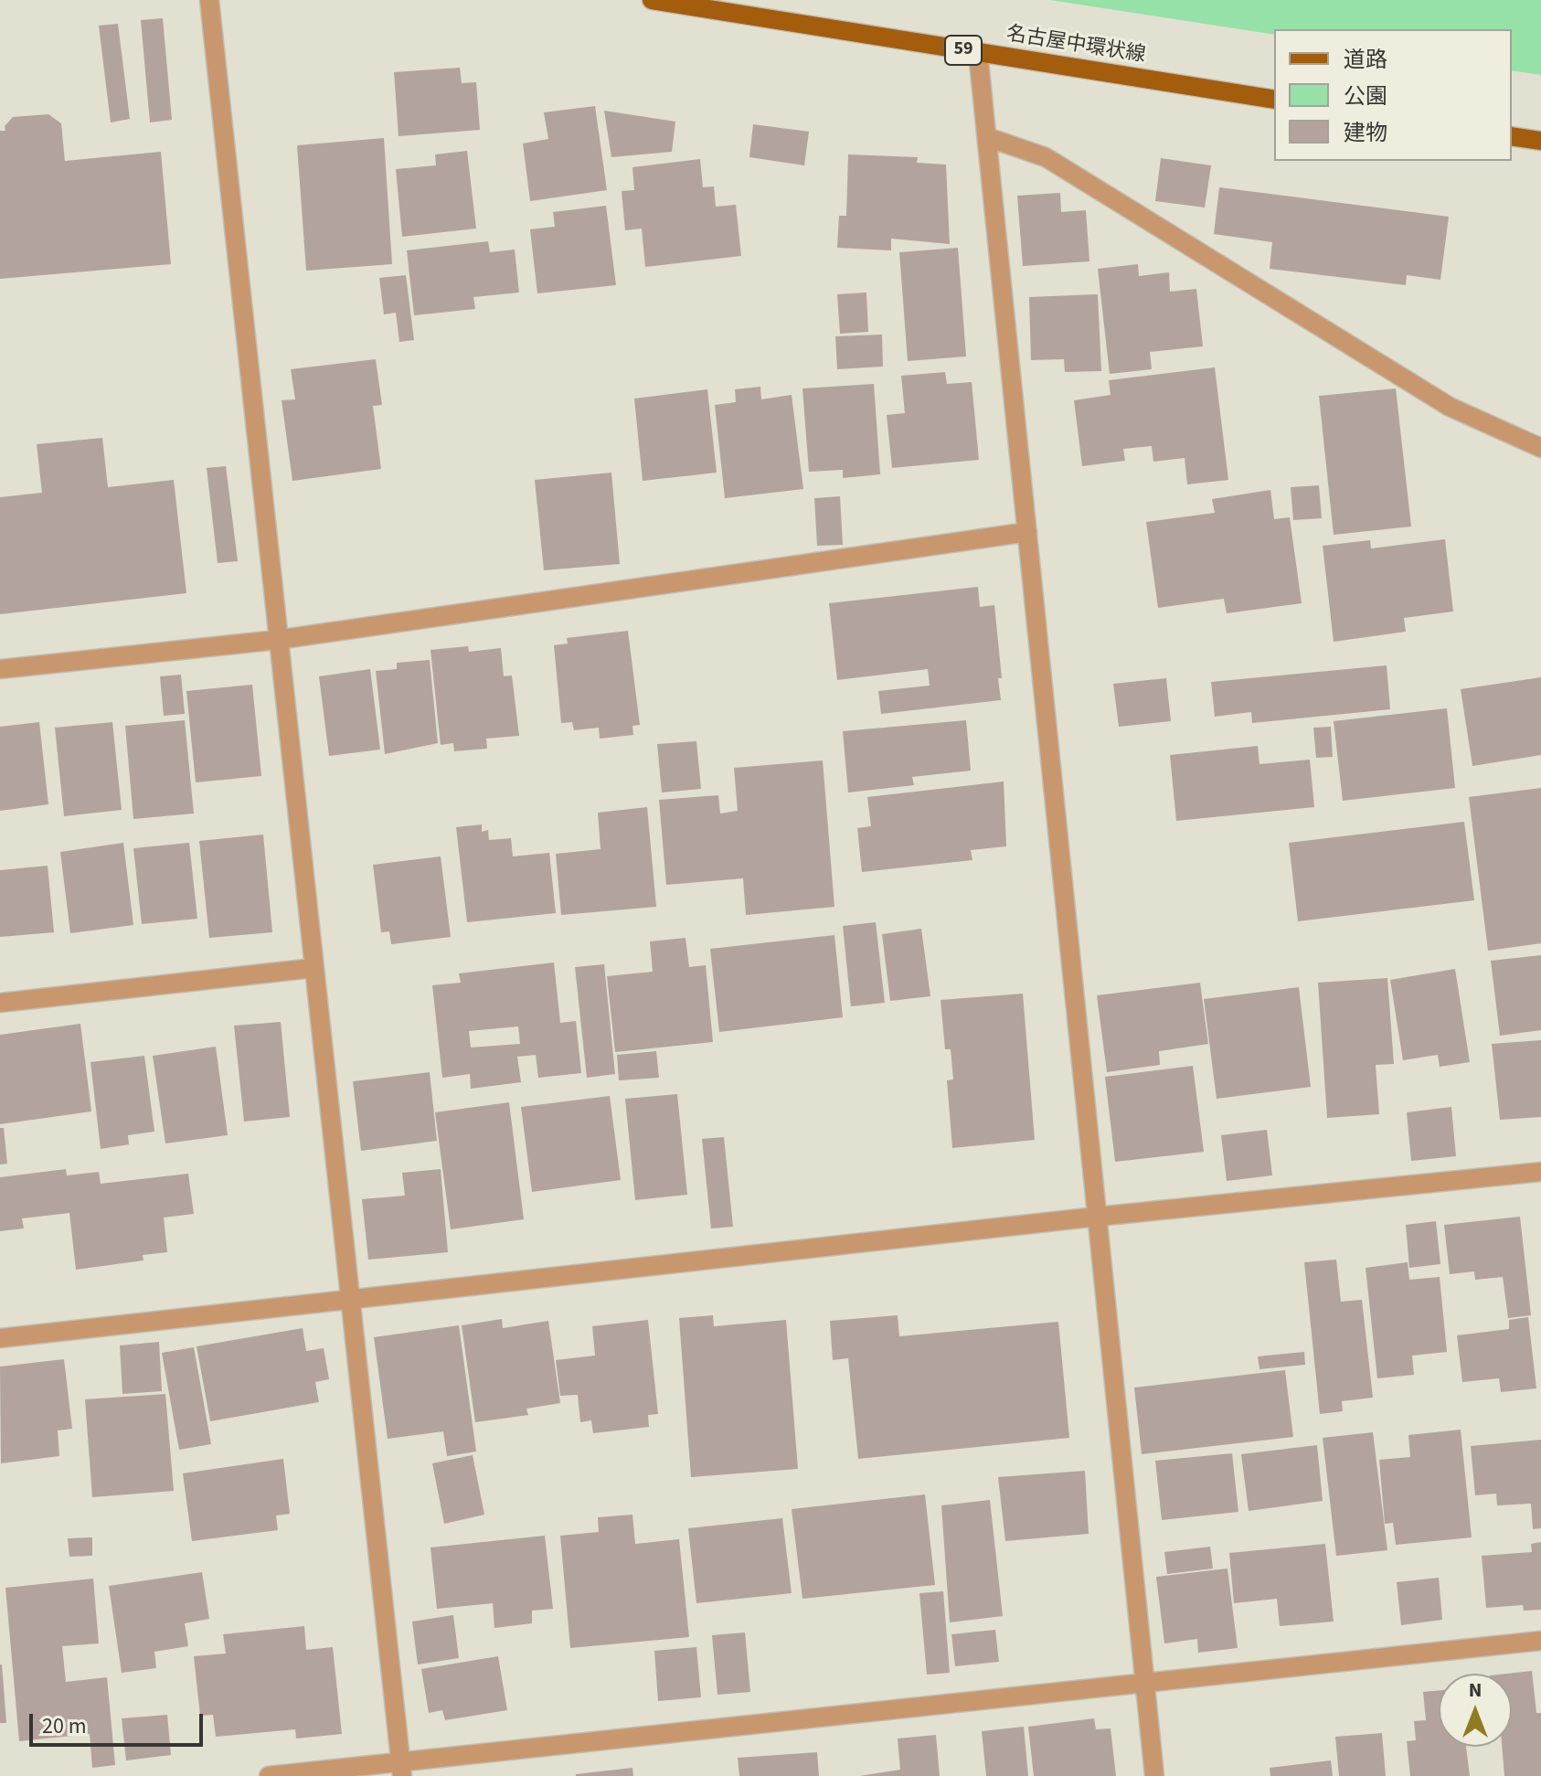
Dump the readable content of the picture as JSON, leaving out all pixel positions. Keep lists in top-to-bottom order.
{
  "streets": {
    "main road": ["名古屋中環状線", "59"]
  },
  "legend": ["道路", "公園", "建物"],
  "scale_bar": "20 m",
  "north": "top"
}
